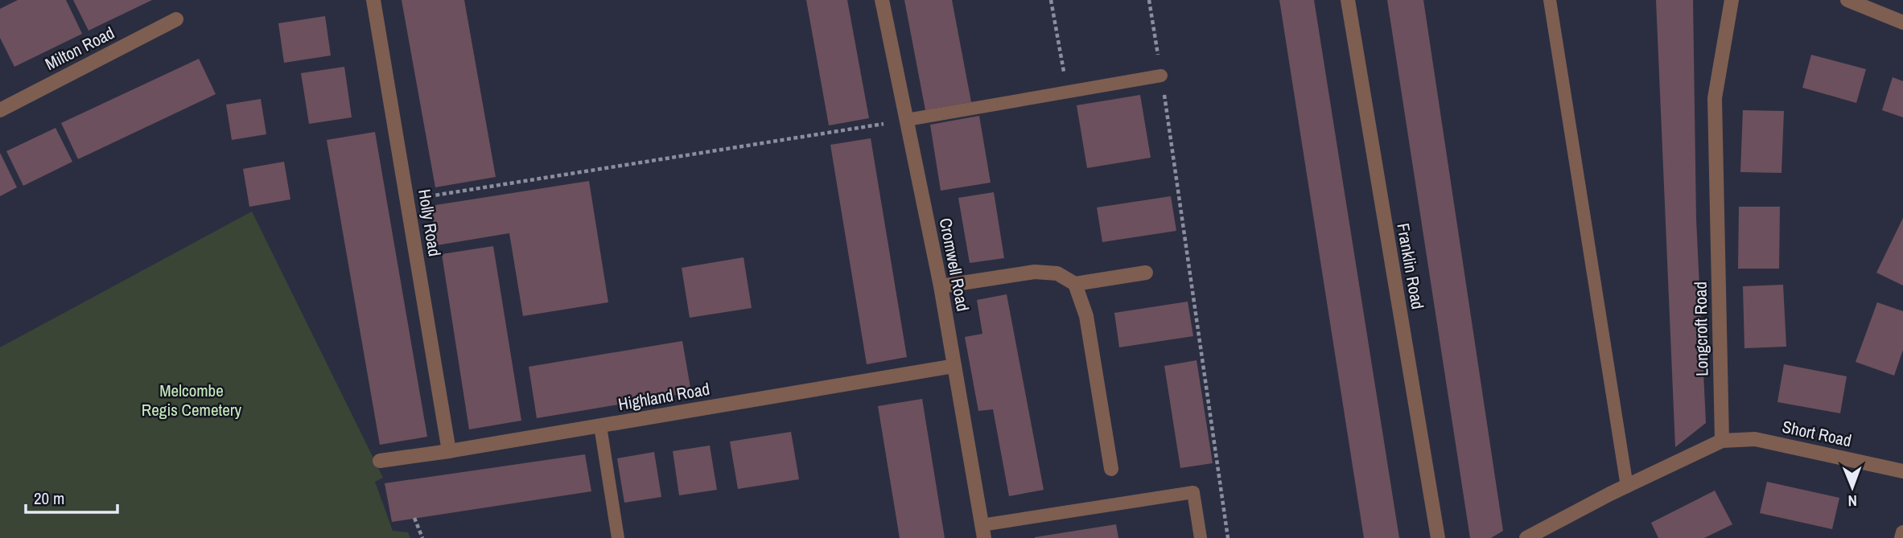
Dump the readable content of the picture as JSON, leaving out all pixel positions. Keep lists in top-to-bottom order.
{
  "streets": {
    "street": [
      "Milton Road",
      "Holly Road",
      "Cromwell Road",
      "Franklin Road",
      "Longcroft Road",
      "Highland Road",
      "Short Road"
    ]
  },
  "crossings": [
    ["Holly Road", "Highland Road"],
    ["Cromwell Road", "Highland Road"],
    ["Longcroft Road", "Short Road"]
  ],
  "parks": ["Melcombe Regis Cemetery"],
  "scale_bar": "20 m",
  "north": "bottom"
}
